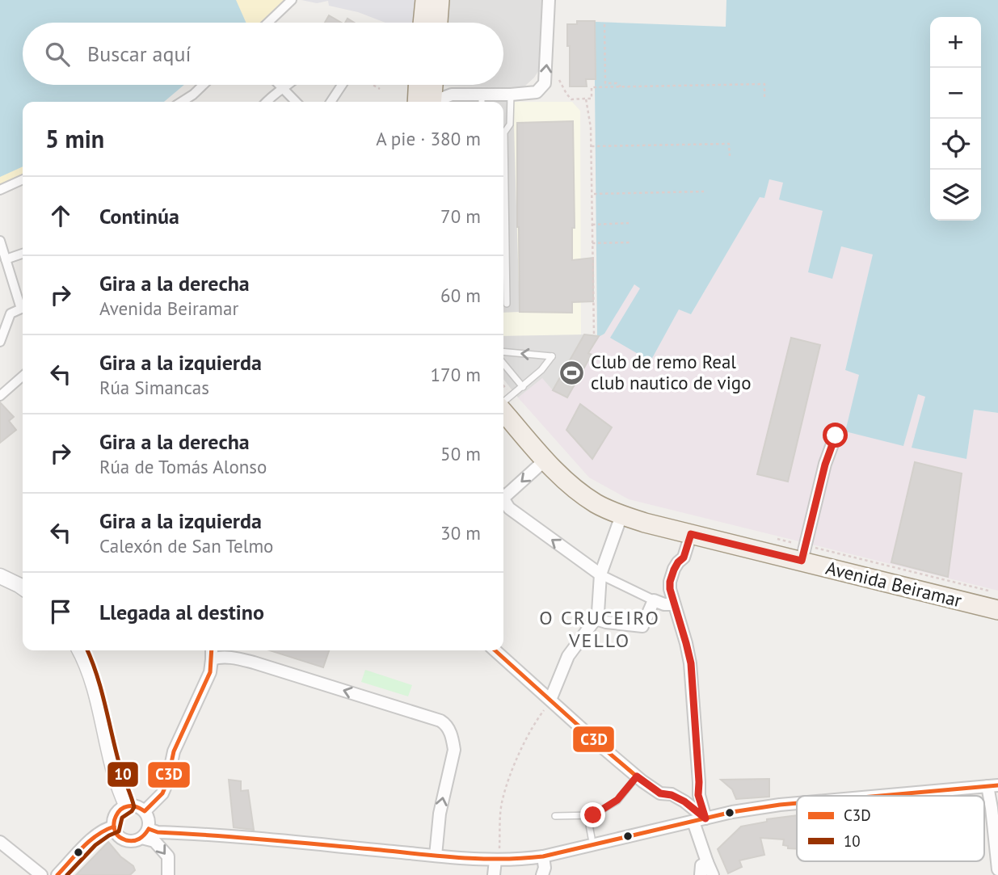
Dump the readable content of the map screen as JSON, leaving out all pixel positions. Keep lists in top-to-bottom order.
{
  "streets": {
    "main road": ["Avenida Beiramar"]
  },
  "districts": ["O CRUCEIRO VELLO"],
  "places": {
    "sports": ["Club de remo Real club nautico de vigo"]
  },
  "lines": ["transit line C3D", "transit line 10"],
  "legend": ["C3D", "10"],
  "page": {
    "map_buttons": ["+", "−"],
    "search": "Buscar aquí",
    "heading": ["5 min", "A pie · 380 m"],
    "list": [
      ["Continúa", "70 m"],
      ["Gira a la derecha", "Avenida Beiramar", "60 m"],
      ["Gira a la izquierda", "Rúa Simancas", "170 m"],
      ["Gira a la derecha", "Rúa de Tomás Alonso", "50 m"],
      ["Gira a la izquierda", "Calexón de San Telmo", "30 m"],
      "Llegada al destino"
    ]
  }
}
